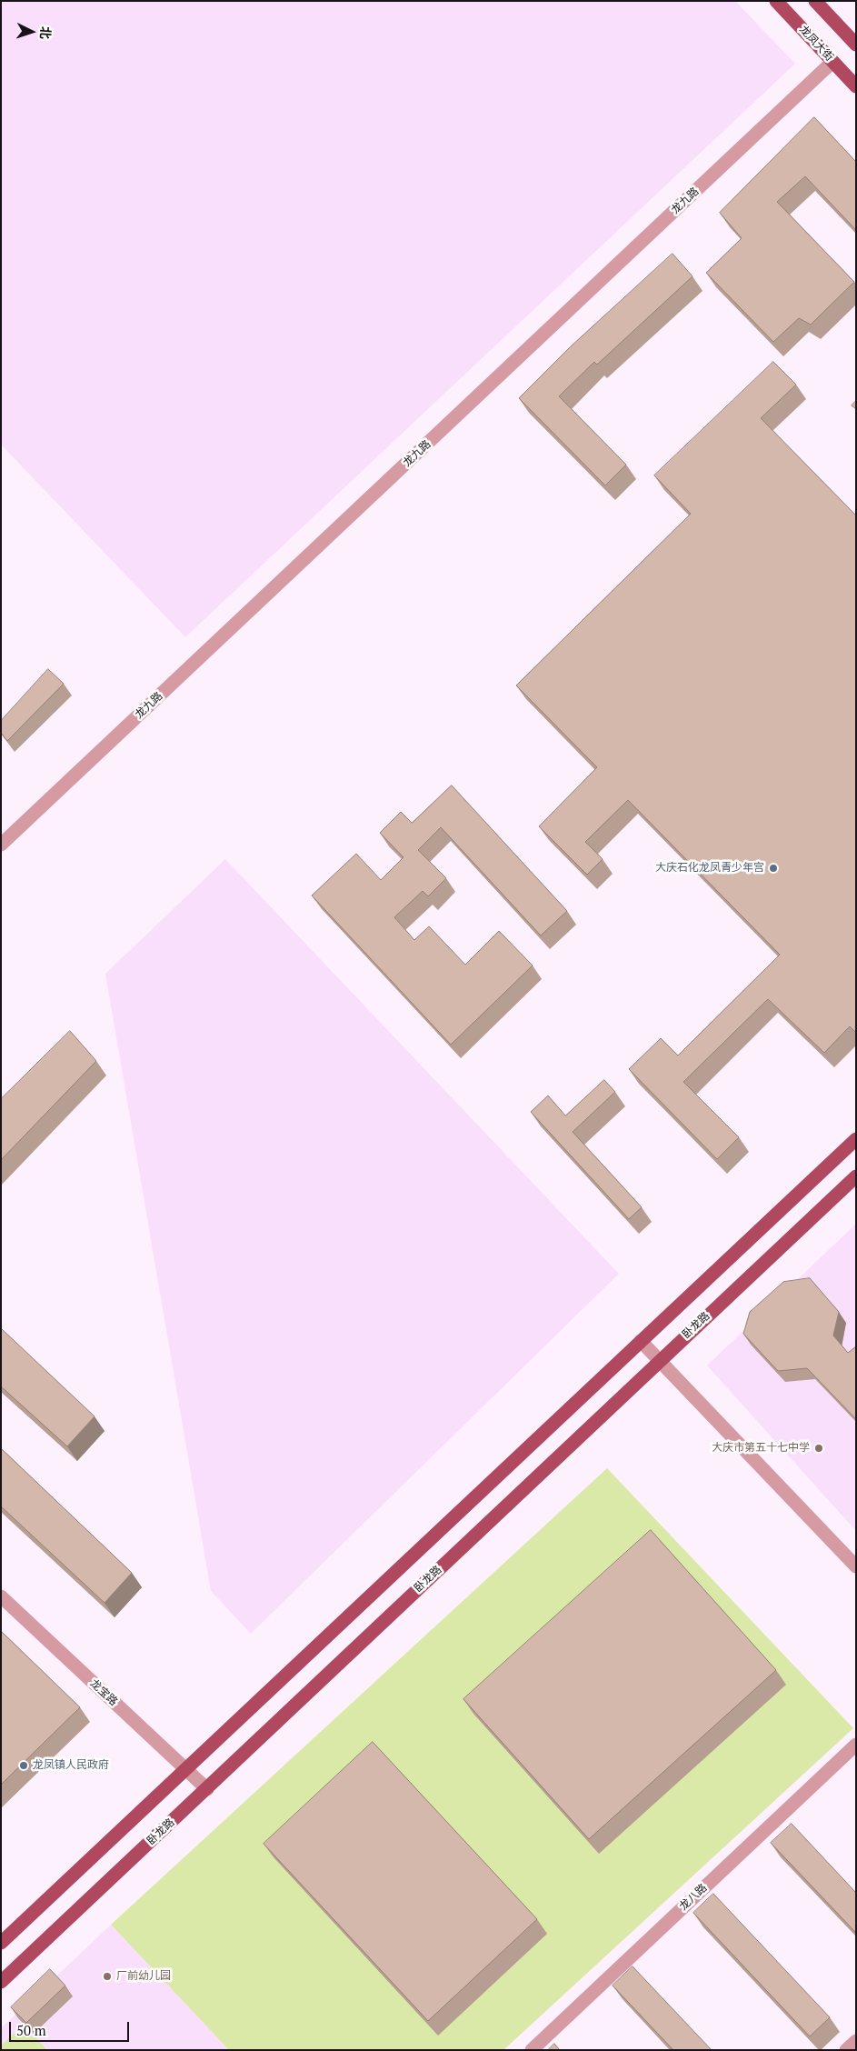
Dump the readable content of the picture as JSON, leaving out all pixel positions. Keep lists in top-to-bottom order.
{
  "streets": {
    "main road": ["龙凤大街", "卧龙路"],
    "street": ["龙九路", "龙宝路", "龙八路"]
  },
  "crossings": [
    ["龙凤大街", "龙九路"],
    ["卧龙路", "龙宝路"]
  ],
  "places": [
    "大庆石化龙凤青少年宫",
    "大庆市第五十七中学",
    "龙凤镇人民政府",
    "厂前幼儿园"
  ],
  "scale_bar": "50 m",
  "north": "right"
}
